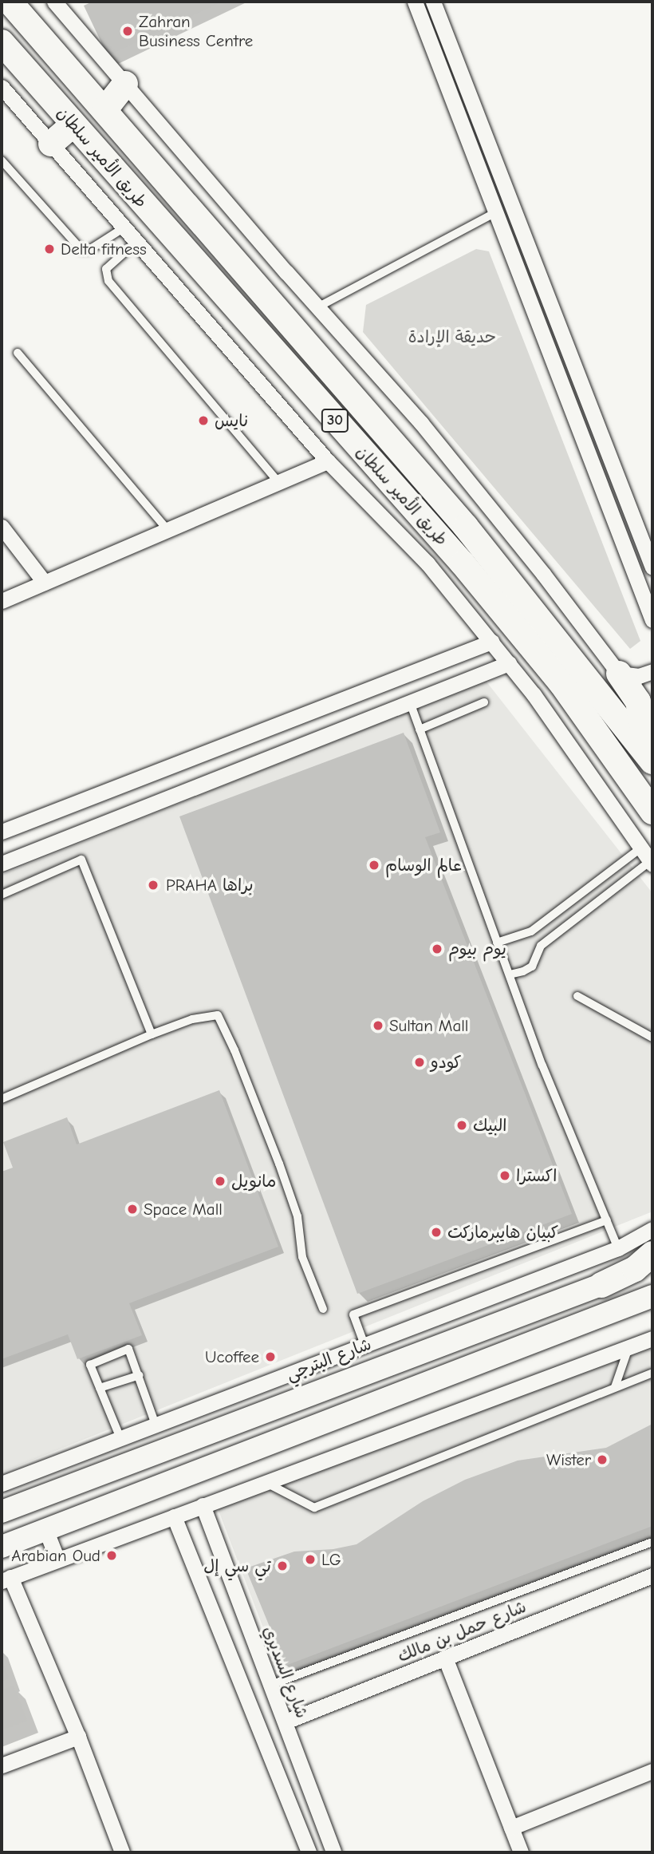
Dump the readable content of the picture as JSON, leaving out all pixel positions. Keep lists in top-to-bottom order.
{
  "streets": {
    "main road": ["طريق الأمير سلطان", "30", "شارع البترجي"],
    "street": ["شارع حمل بن مالك", "شارع السديري"]
  },
  "crossings": [
    ["شارع حمل بن مالك", "شارع السديري"]
  ],
  "parks": ["حديقة الإرادة"],
  "places": [
    "Zahran Business Centre",
    "Delta fitness",
    "نايس",
    "عالم الوسام",
    "PRAHA براها",
    "يوم بيوم",
    "Sultan Mall",
    "كودو",
    "البيك",
    "اكسترا",
    "مانويل",
    "Space Mall",
    "كبيان هايبرماركت",
    "Ucoffee",
    "Wister",
    "Arabian Oud",
    "LG",
    "تي سي إل"
  ]
}
